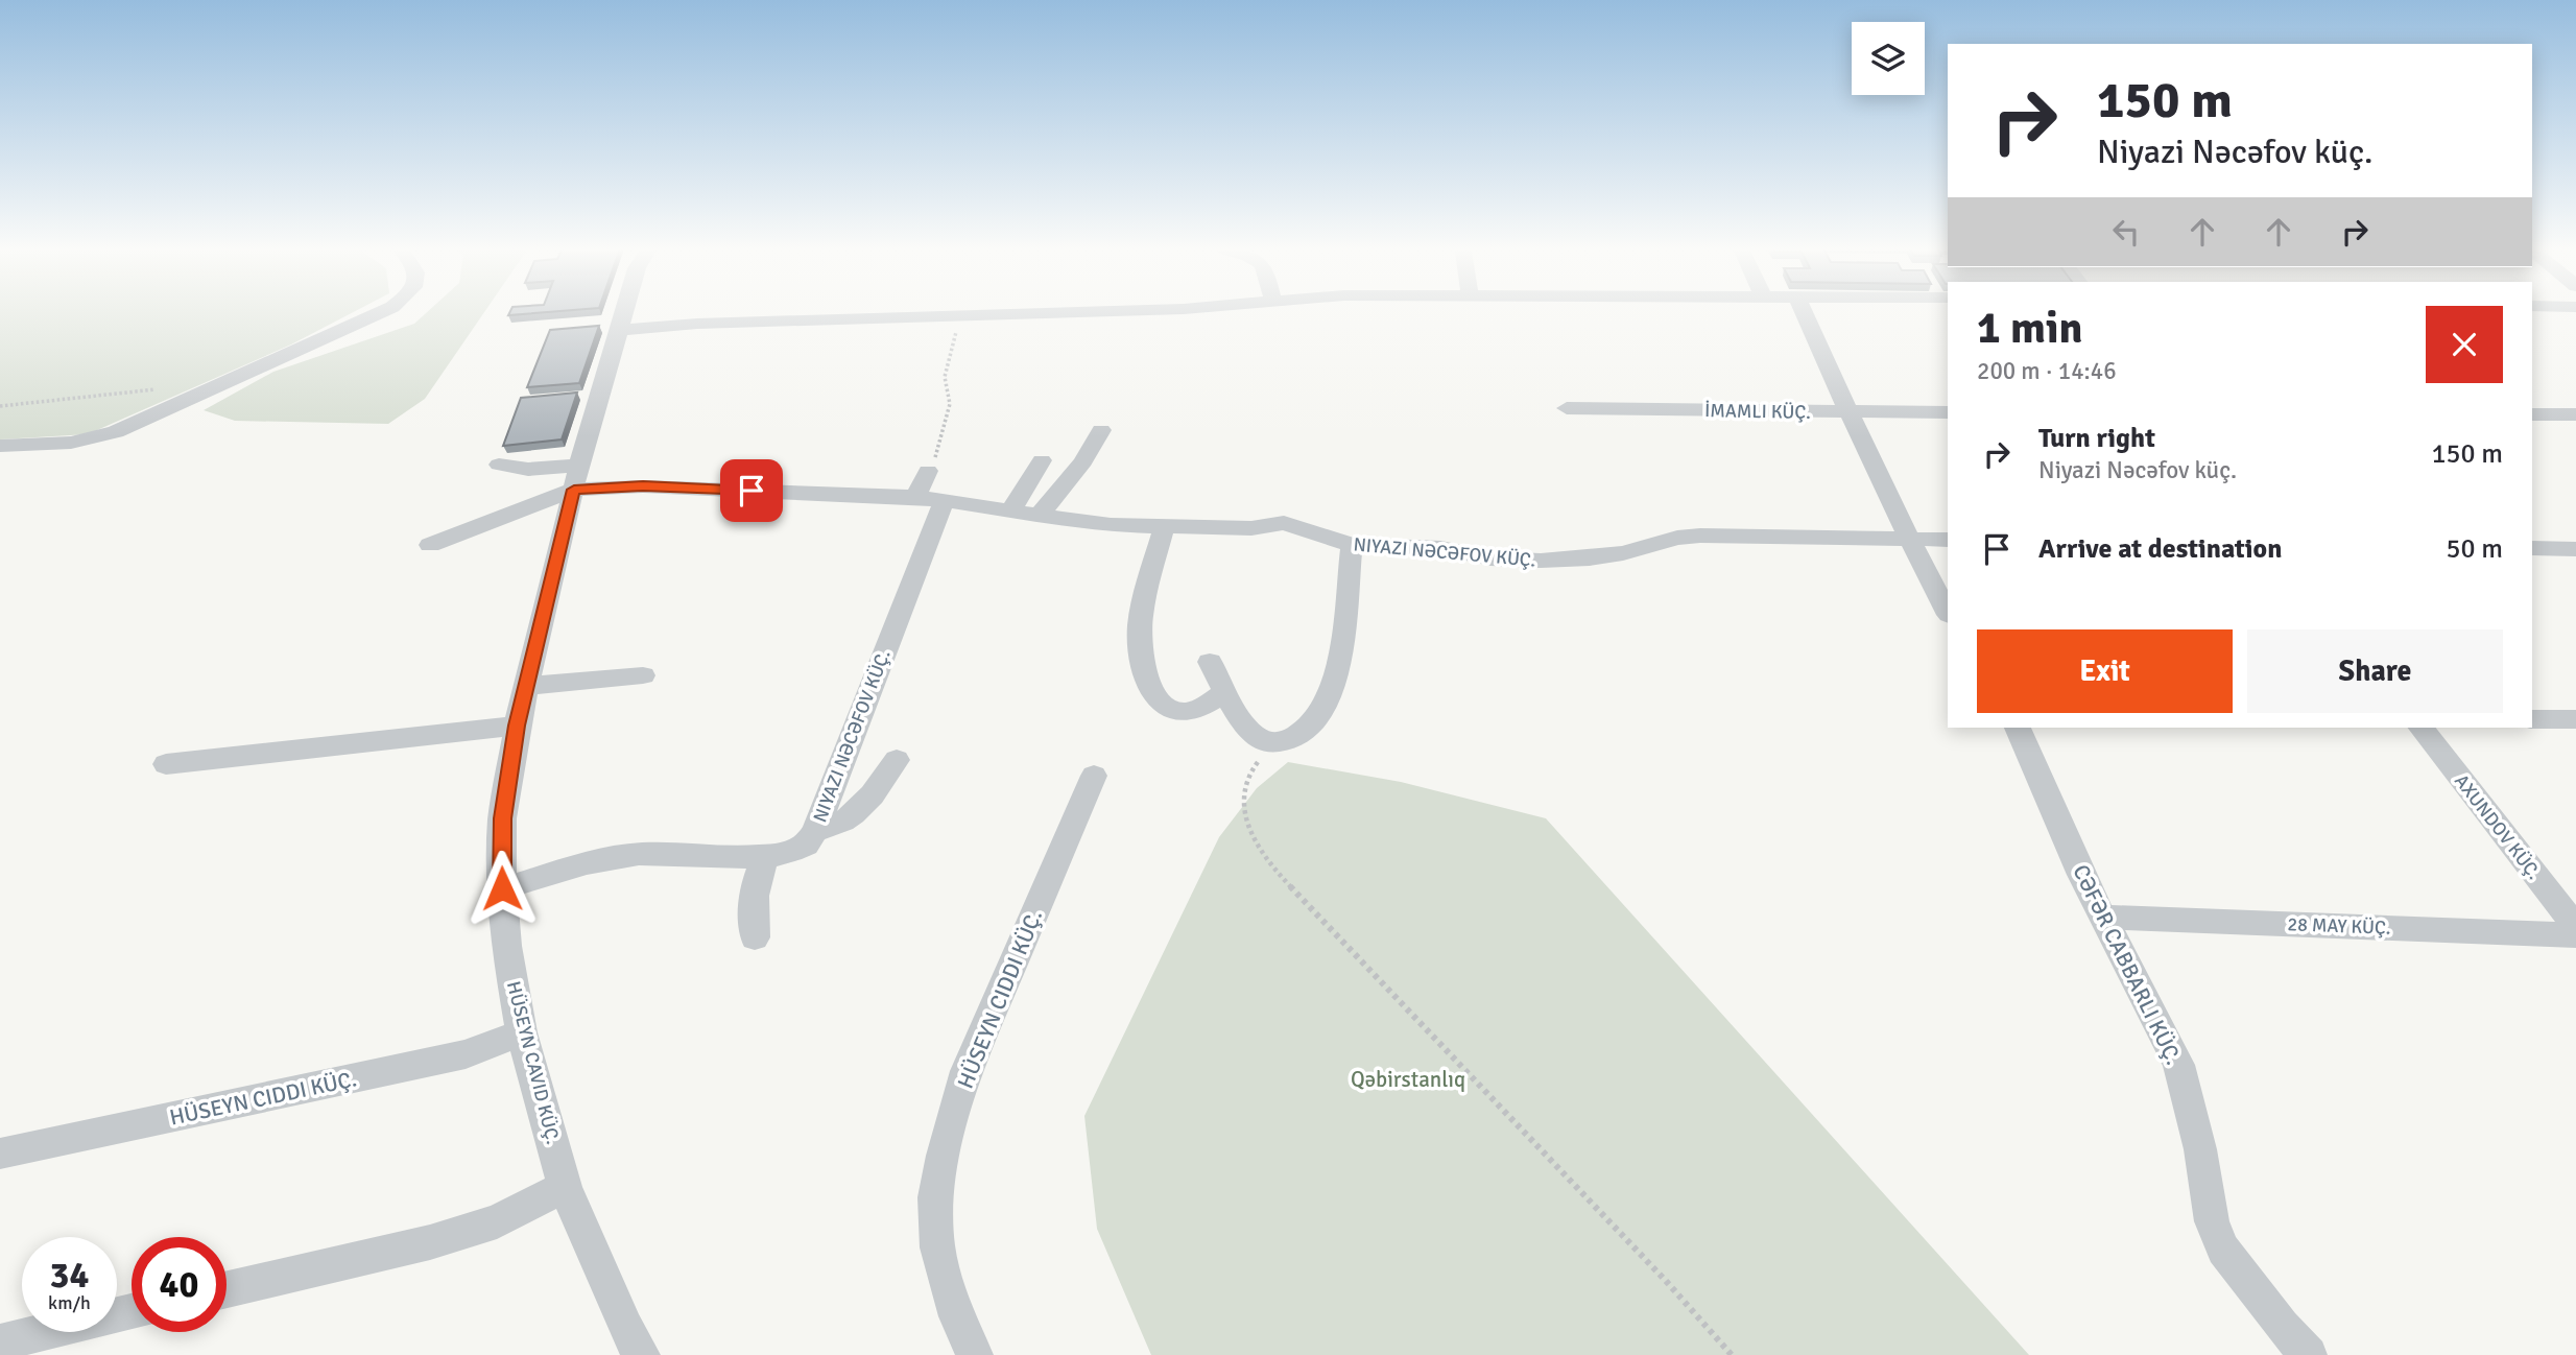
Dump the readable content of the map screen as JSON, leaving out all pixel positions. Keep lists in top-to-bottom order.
{
  "streets": {
    "street": [
      "NIYAZI NƏCƏFOV KÜÇ.",
      "AXUNDOV KÜÇ.",
      "28 MAY KÜÇ.",
      "HÜSEYN CIDDI KÜÇ.",
      "HÜSEYN CAVID KÜÇ."
    ]
  },
  "crossings": [
    ["NIYAZI NƏCƏFOV KÜÇ.", "HÜSEYN CAVID KÜÇ."],
    ["HÜSEYN CIDDI KÜÇ.", "HÜSEYN CAVID KÜÇ."]
  ],
  "parks": ["Qəbirstanlıq"],
  "page": {
    "turn": ["150 m", "Niyazi Nəcəfov küç."],
    "heading": ["1 min", "200 m · 14:46"],
    "list": [
      {
        "name": "Turn right",
        "note": "Niyazi Nəcəfov küç.",
        "value": "150 m"
      },
      {
        "name": "Arrive at destination",
        "value": "50 m"
      }
    ],
    "buttons": ["Exit", "Share"],
    "speed": "34 km/h",
    "limit": "40"
  }
}
